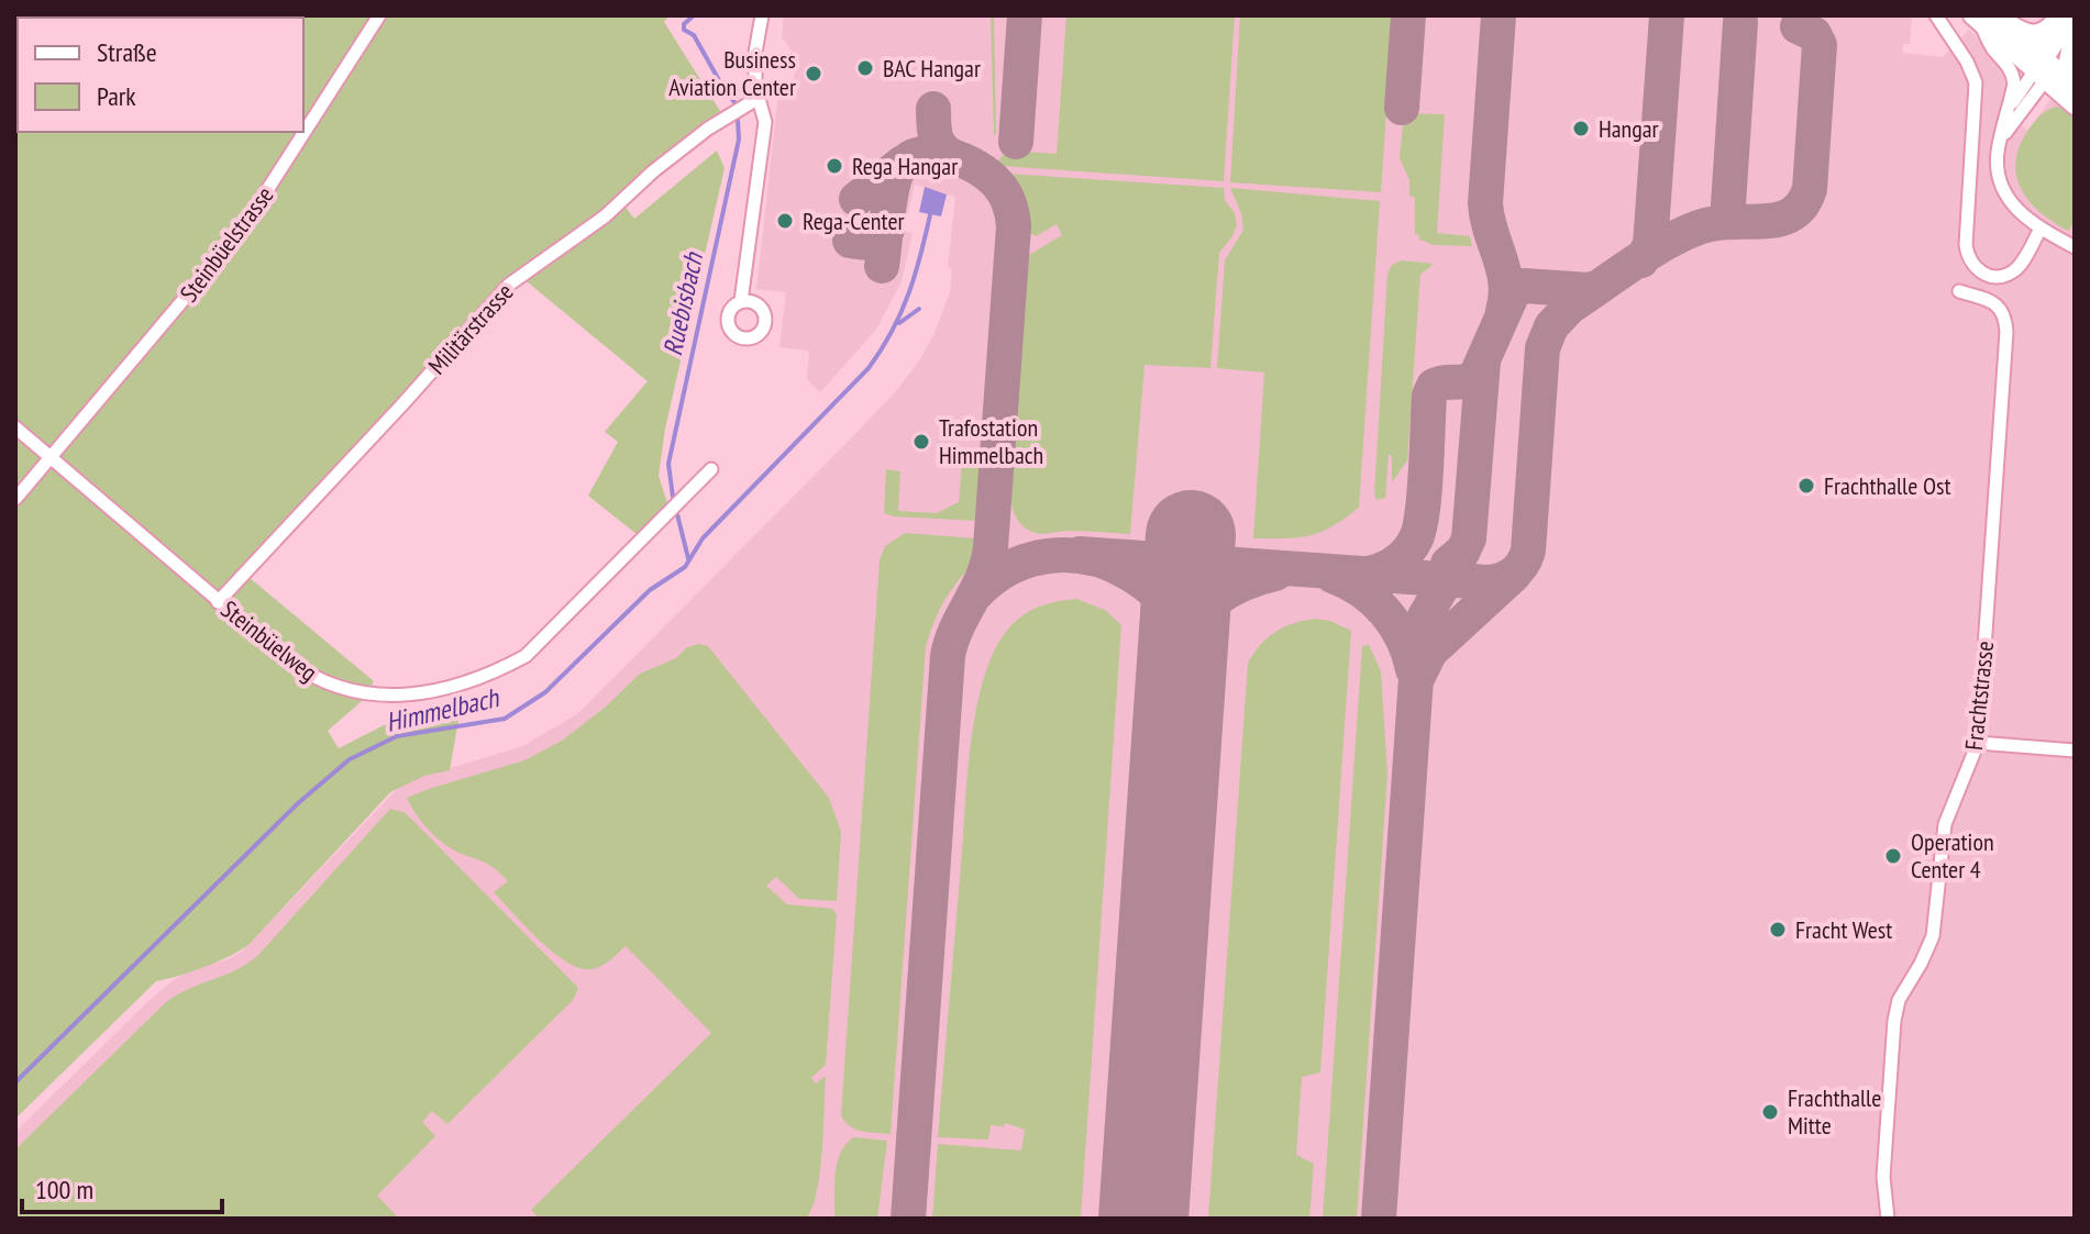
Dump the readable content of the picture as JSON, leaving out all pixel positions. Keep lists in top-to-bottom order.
{
  "streets": {
    "street": [
      "Steinbüelstrasse",
      "Militärstrasse",
      "Steinbüelweg",
      "Frachtstrasse"
    ]
  },
  "crossings": [
    ["Steinbüelstrasse", "Steinbüelweg"],
    ["Militärstrasse", "Steinbüelweg"]
  ],
  "water": ["Ruebisbach", "Himmelbach"],
  "places": [
    "BAC Hangar",
    "Business Aviation Center",
    "Hangar",
    "Rega Hangar",
    "Rega-Center",
    "Trafostation Himmelbach",
    "Frachthalle Ost",
    "Operation Center 4",
    "Fracht West",
    "Frachthalle Mitte"
  ],
  "legend": ["Straße", "Park"],
  "scale_bar": "100 m"
}
